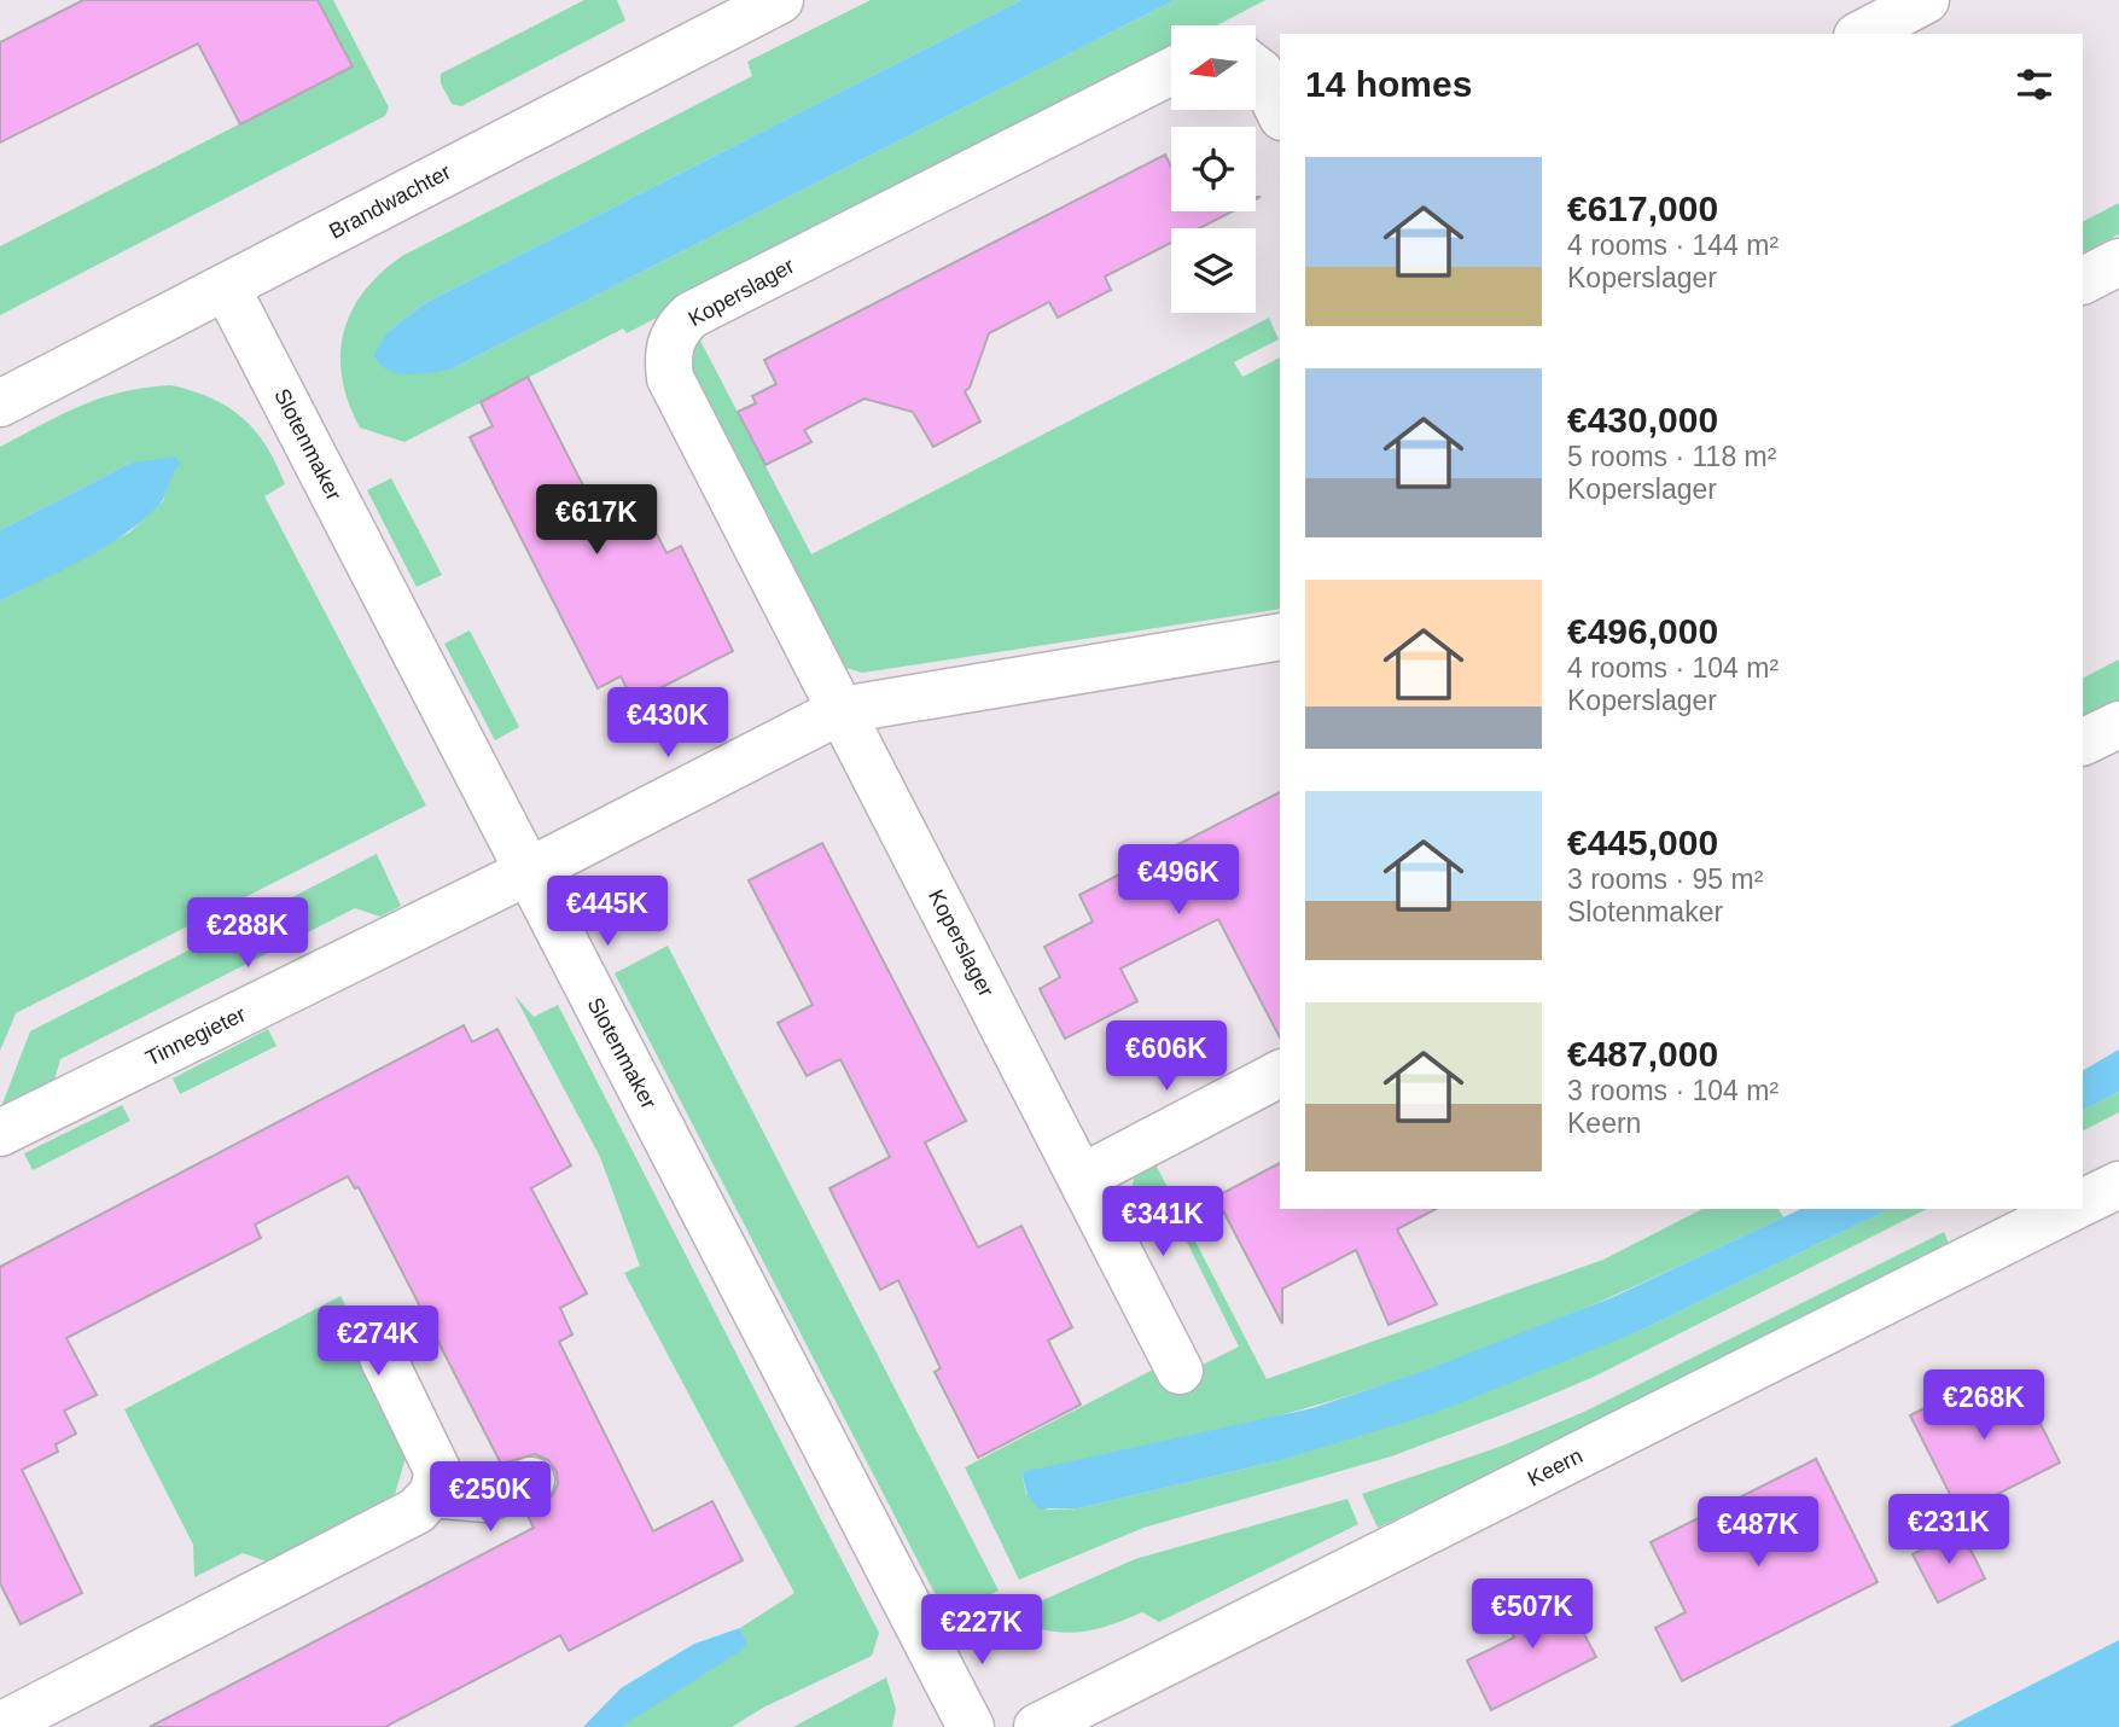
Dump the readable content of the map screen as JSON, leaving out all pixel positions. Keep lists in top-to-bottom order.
{
  "streets": {
    "street": [
      "Brandwachter",
      "Koperslager",
      "Slotenmaker",
      "Tinnegieter",
      "Keern"
    ]
  },
  "crossings": [
    ["Brandwachter", "Slotenmaker"],
    ["Slotenmaker", "Tinnegieter"]
  ],
  "north": "left",
  "page": {
    "heading": "14 homes",
    "list": [
      {
        "name": "€617,000",
        "note": "4 rooms · 144 m² · Koperslager"
      },
      {
        "name": "€430,000",
        "note": "5 rooms · 118 m² · Koperslager"
      },
      {
        "name": "€496,000",
        "note": "4 rooms · 104 m² · Koperslager"
      },
      {
        "name": "€445,000",
        "note": "3 rooms · 95 m² · Slotenmaker"
      },
      {
        "name": "€487,000",
        "note": "3 rooms · 104 m² · Keern"
      }
    ],
    "price": [
      "€617K",
      "€430K",
      "€496K",
      "€445K",
      "€288K",
      "€606K",
      "€341K",
      "€274K",
      "€268K",
      "€250K",
      "€231K",
      "€487K",
      "€507K",
      "€227K"
    ]
  }
}
